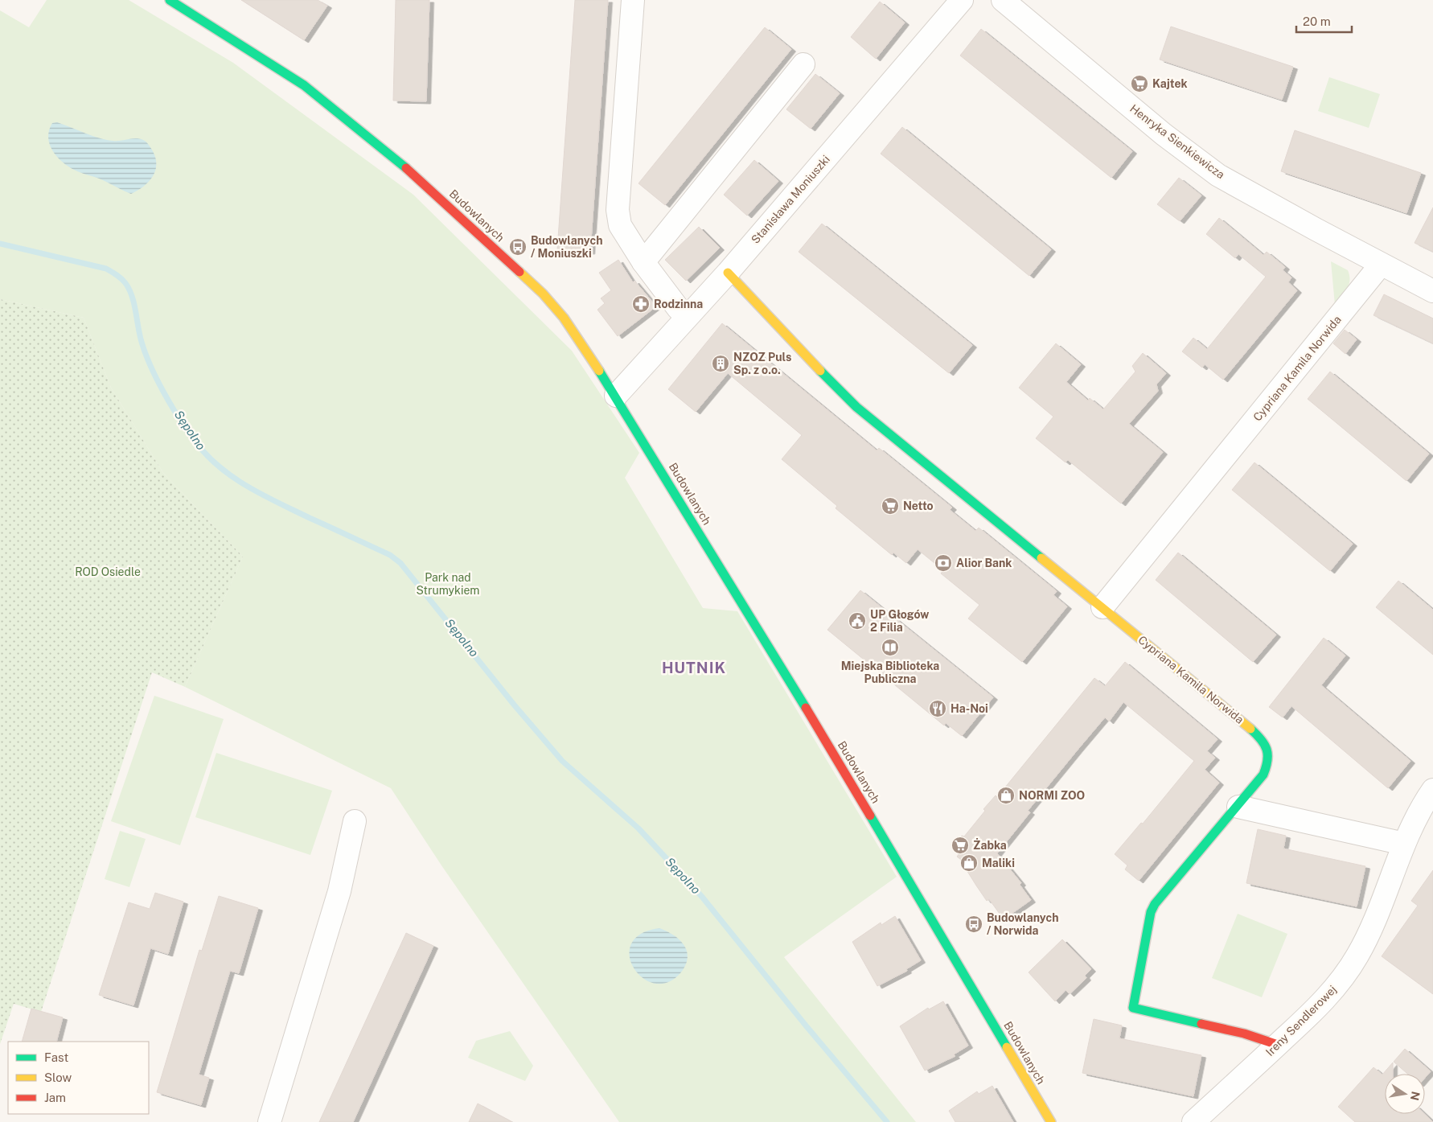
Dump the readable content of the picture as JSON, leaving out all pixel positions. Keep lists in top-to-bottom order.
{
  "streets": {
    "street": [
      "Henryka Sienkiewicza",
      "Stanisława Moniuszki",
      "Budowlanych",
      "Cypriana Kamila Norwida",
      "Ireny Sendlerowej"
    ]
  },
  "crossings": [
    ["Henryka Sienkiewicza", "Cypriana Kamila Norwida"],
    ["Stanisława Moniuszki", "Budowlanych"],
    ["Cypriana Kamila Norwida", "Ireny Sendlerowej"]
  ],
  "districts": ["HUTNIK"],
  "water": ["Sępolno"],
  "parks": ["ROD Osiedle", "Park nad Strumykiem"],
  "places": {
    "supermarket": ["Kajtek", "Netto", "Żabka"],
    "bus stop": ["Budowlanych / Moniuszki", "Budowlanych / Norwida"],
    "pharmacy": ["Rodzinna"],
    "building": ["NZOZ Puls Sp. z o.o."],
    "bank": ["Alior Bank"],
    "public building": ["UP Głogów 2 Filia"],
    "library": ["Miejska Biblioteka Publiczna"],
    "restaurant": ["Ha-Noi"],
    "shop": ["NORMI ZOO", "Maliki"]
  },
  "legend": ["Fast", "Slow", "Jam"],
  "scale_bar": "20 m",
  "north": "right"
}
